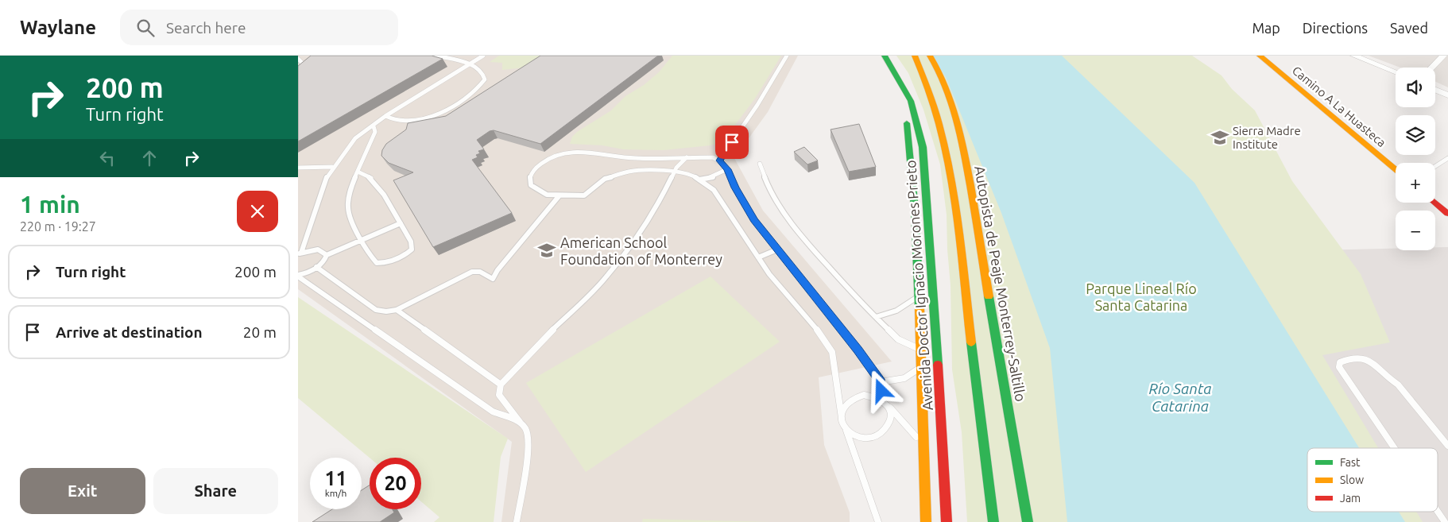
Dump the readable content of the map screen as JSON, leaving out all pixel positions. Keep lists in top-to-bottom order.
{
  "streets": {
    "main road": ["Camino A La Huasteca", "Autopista de Peaje Monterrey-Saltillo", "Avenida Doctor Ignacio Morones Prieto"]
  },
  "water": ["Río Santa Catarina"],
  "parks": ["Parque Lineal Río Santa Catarina"],
  "places": {
    "school or university": ["Sierra Madre Institute", "American School Foundation of Monterrey"]
  },
  "legend": ["Fast", "Slow", "Jam"],
  "page": {
    "header": "Waylane",
    "search": "Search here",
    "nav": ["Map", "Directions", "Saved"],
    "turn": ["200 m", "Turn right"],
    "map_buttons": ["+", "−"],
    "heading": ["1 min", "220 m · 19:27"],
    "list": [
      {
        "name": "Turn right",
        "value": "200 m"
      },
      {
        "name": "Arrive at destination",
        "value": "20 m"
      }
    ],
    "speed": "11 km/h",
    "limit": "20",
    "buttons": ["Exit", "Share"]
  }
}
